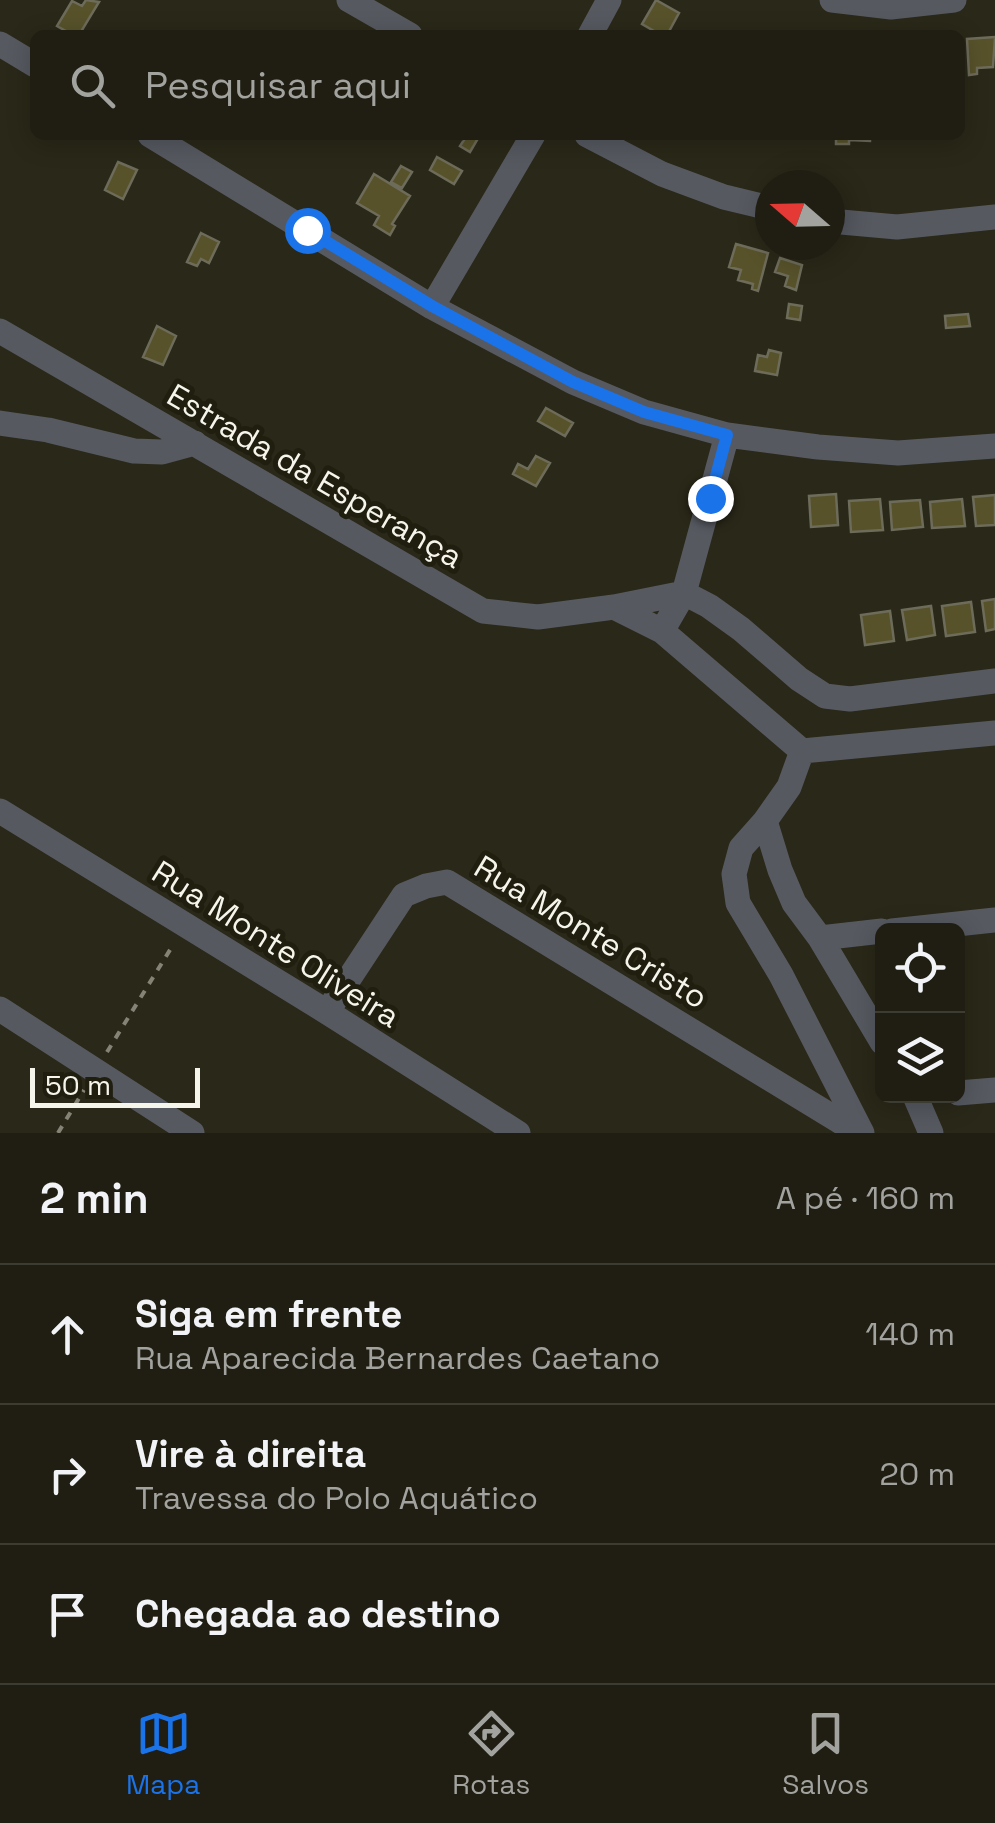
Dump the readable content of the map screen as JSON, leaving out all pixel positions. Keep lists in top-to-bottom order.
{
  "streets": {
    "street": ["Estrada da Esperança", "Rua Monte Cristo", "Rua Monte Oliveira"]
  },
  "crossings": [
    ["Rua Monte Cristo", "Rua Monte Oliveira"]
  ],
  "scale_bar": "50 m",
  "north": "left",
  "page": {
    "search": "Pesquisar aqui",
    "scale": "50 m",
    "heading": ["2 min", "A pé · 160 m"],
    "list": [
      ["Siga em frente", "Rua Aparecida Bernardes Caetano", "140 m"],
      ["Vire à direita", "Travessa do Polo Aquático", "20 m"],
      "Chegada ao destino"
    ],
    "nav": ["Mapa", "Rotas", "Salvos"]
  }
}
